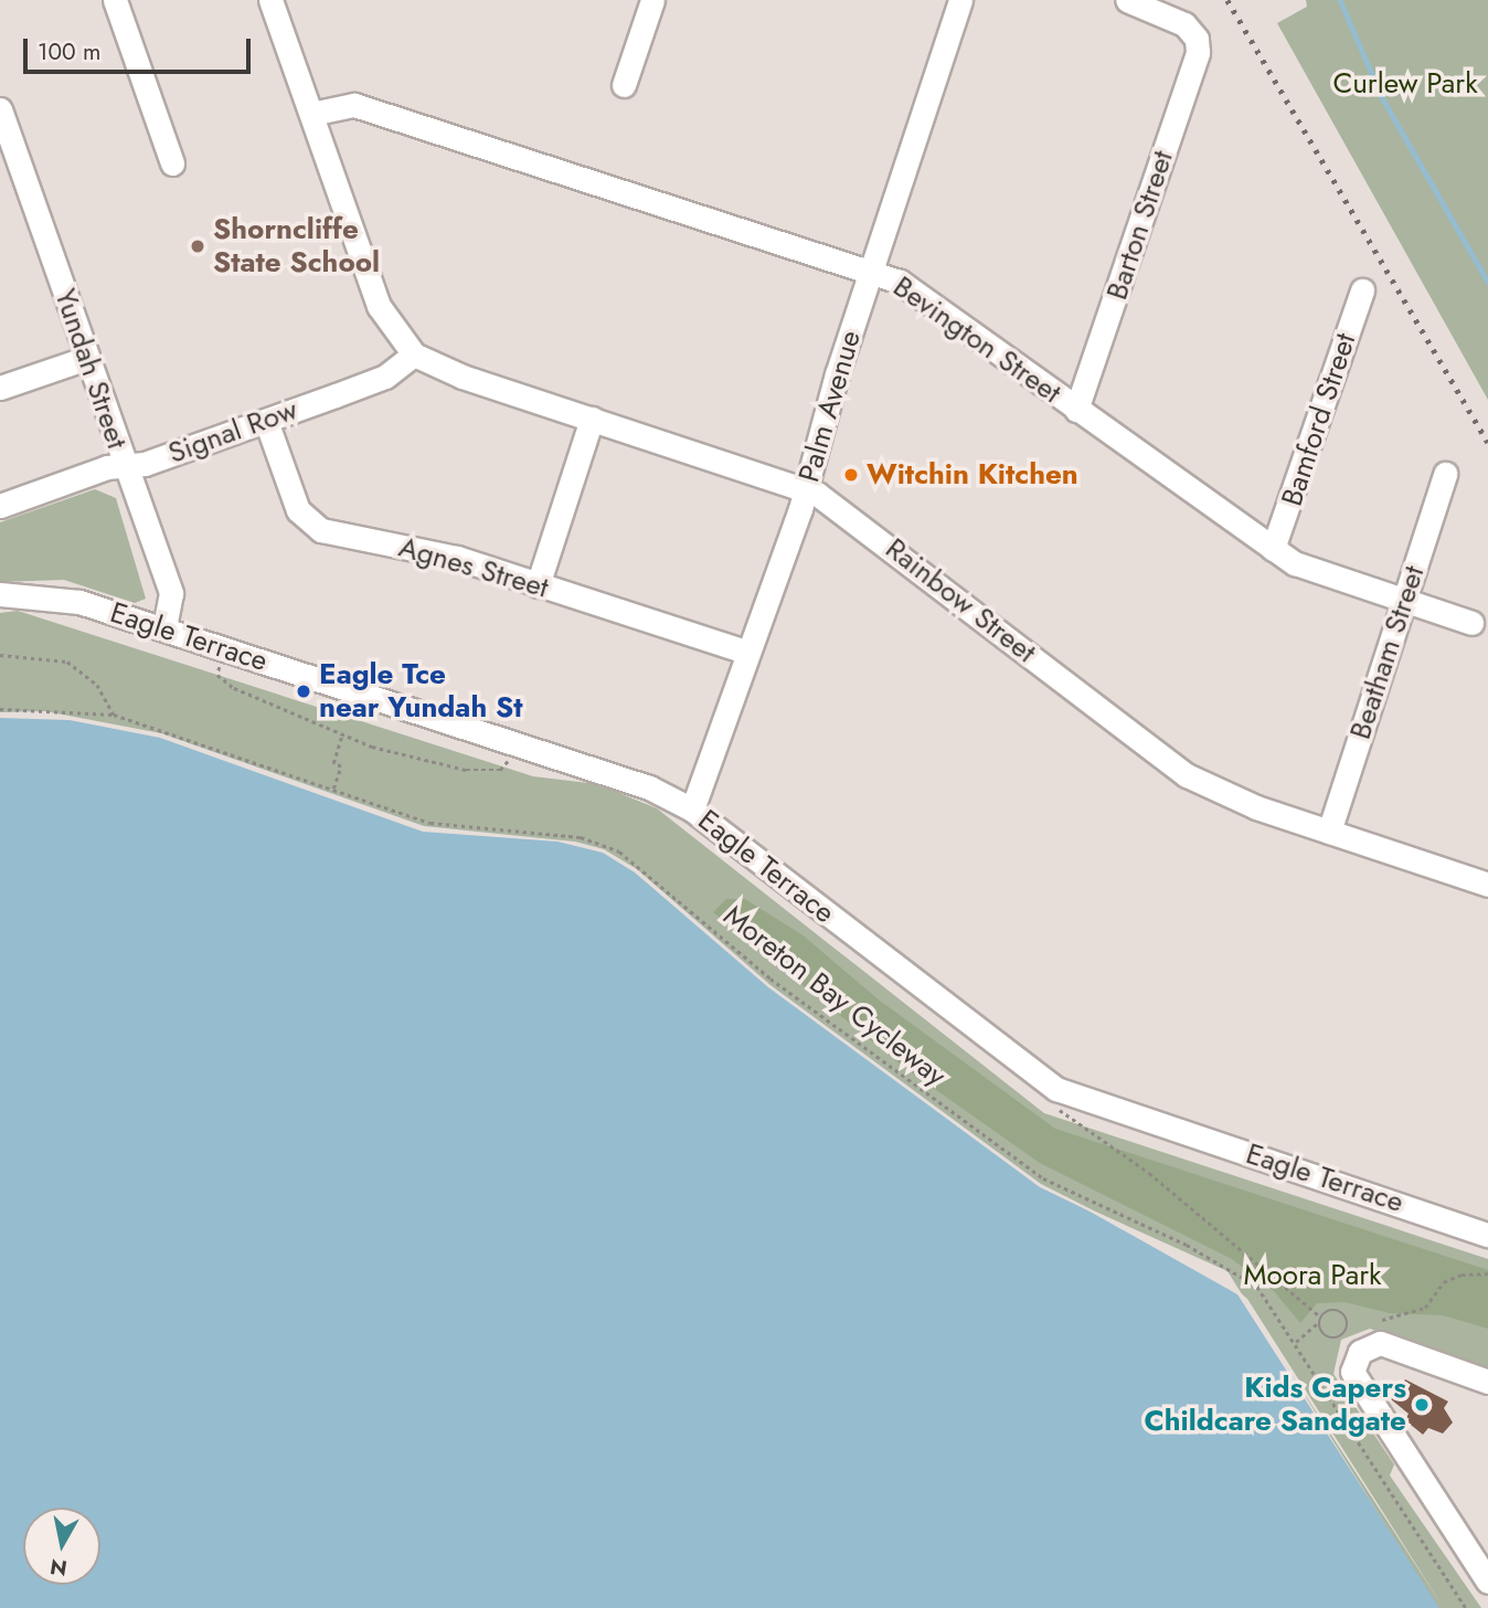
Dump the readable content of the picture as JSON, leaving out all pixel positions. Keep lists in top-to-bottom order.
{
  "streets": {
    "street": [
      "Barton Street",
      "Bevington Street",
      "Yundah Street",
      "Palm Avenue",
      "Bamford Street",
      "Signal Row",
      "Agnes Street",
      "Rainbow Street",
      "Eagle Terrace",
      "Beatham Street"
    ],
    "path": ["Moreton Bay Cycleway"]
  },
  "crossings": [
    ["Barton Street", "Bevington Street"],
    ["Bevington Street", "Palm Avenue"],
    ["Bevington Street", "Bamford Street"],
    ["Bevington Street", "Beatham Street"],
    ["Yundah Street", "Signal Row"],
    ["Yundah Street", "Eagle Terrace"],
    ["Palm Avenue", "Agnes Street"],
    ["Palm Avenue", "Rainbow Street"],
    ["Palm Avenue", "Eagle Terrace"],
    ["Signal Row", "Agnes Street"],
    ["Signal Row", "Rainbow Street"],
    ["Rainbow Street", "Beatham Street"]
  ],
  "parks": ["Curlew Park", "Moora Park"],
  "places": [
    "Shorncliffe State School",
    "Witchin Kitchen",
    "Eagle Tce near Yundah St",
    "Kids Capers Childcare Sandgate"
  ],
  "scale_bar": "100 m",
  "north": "bottom"
}
